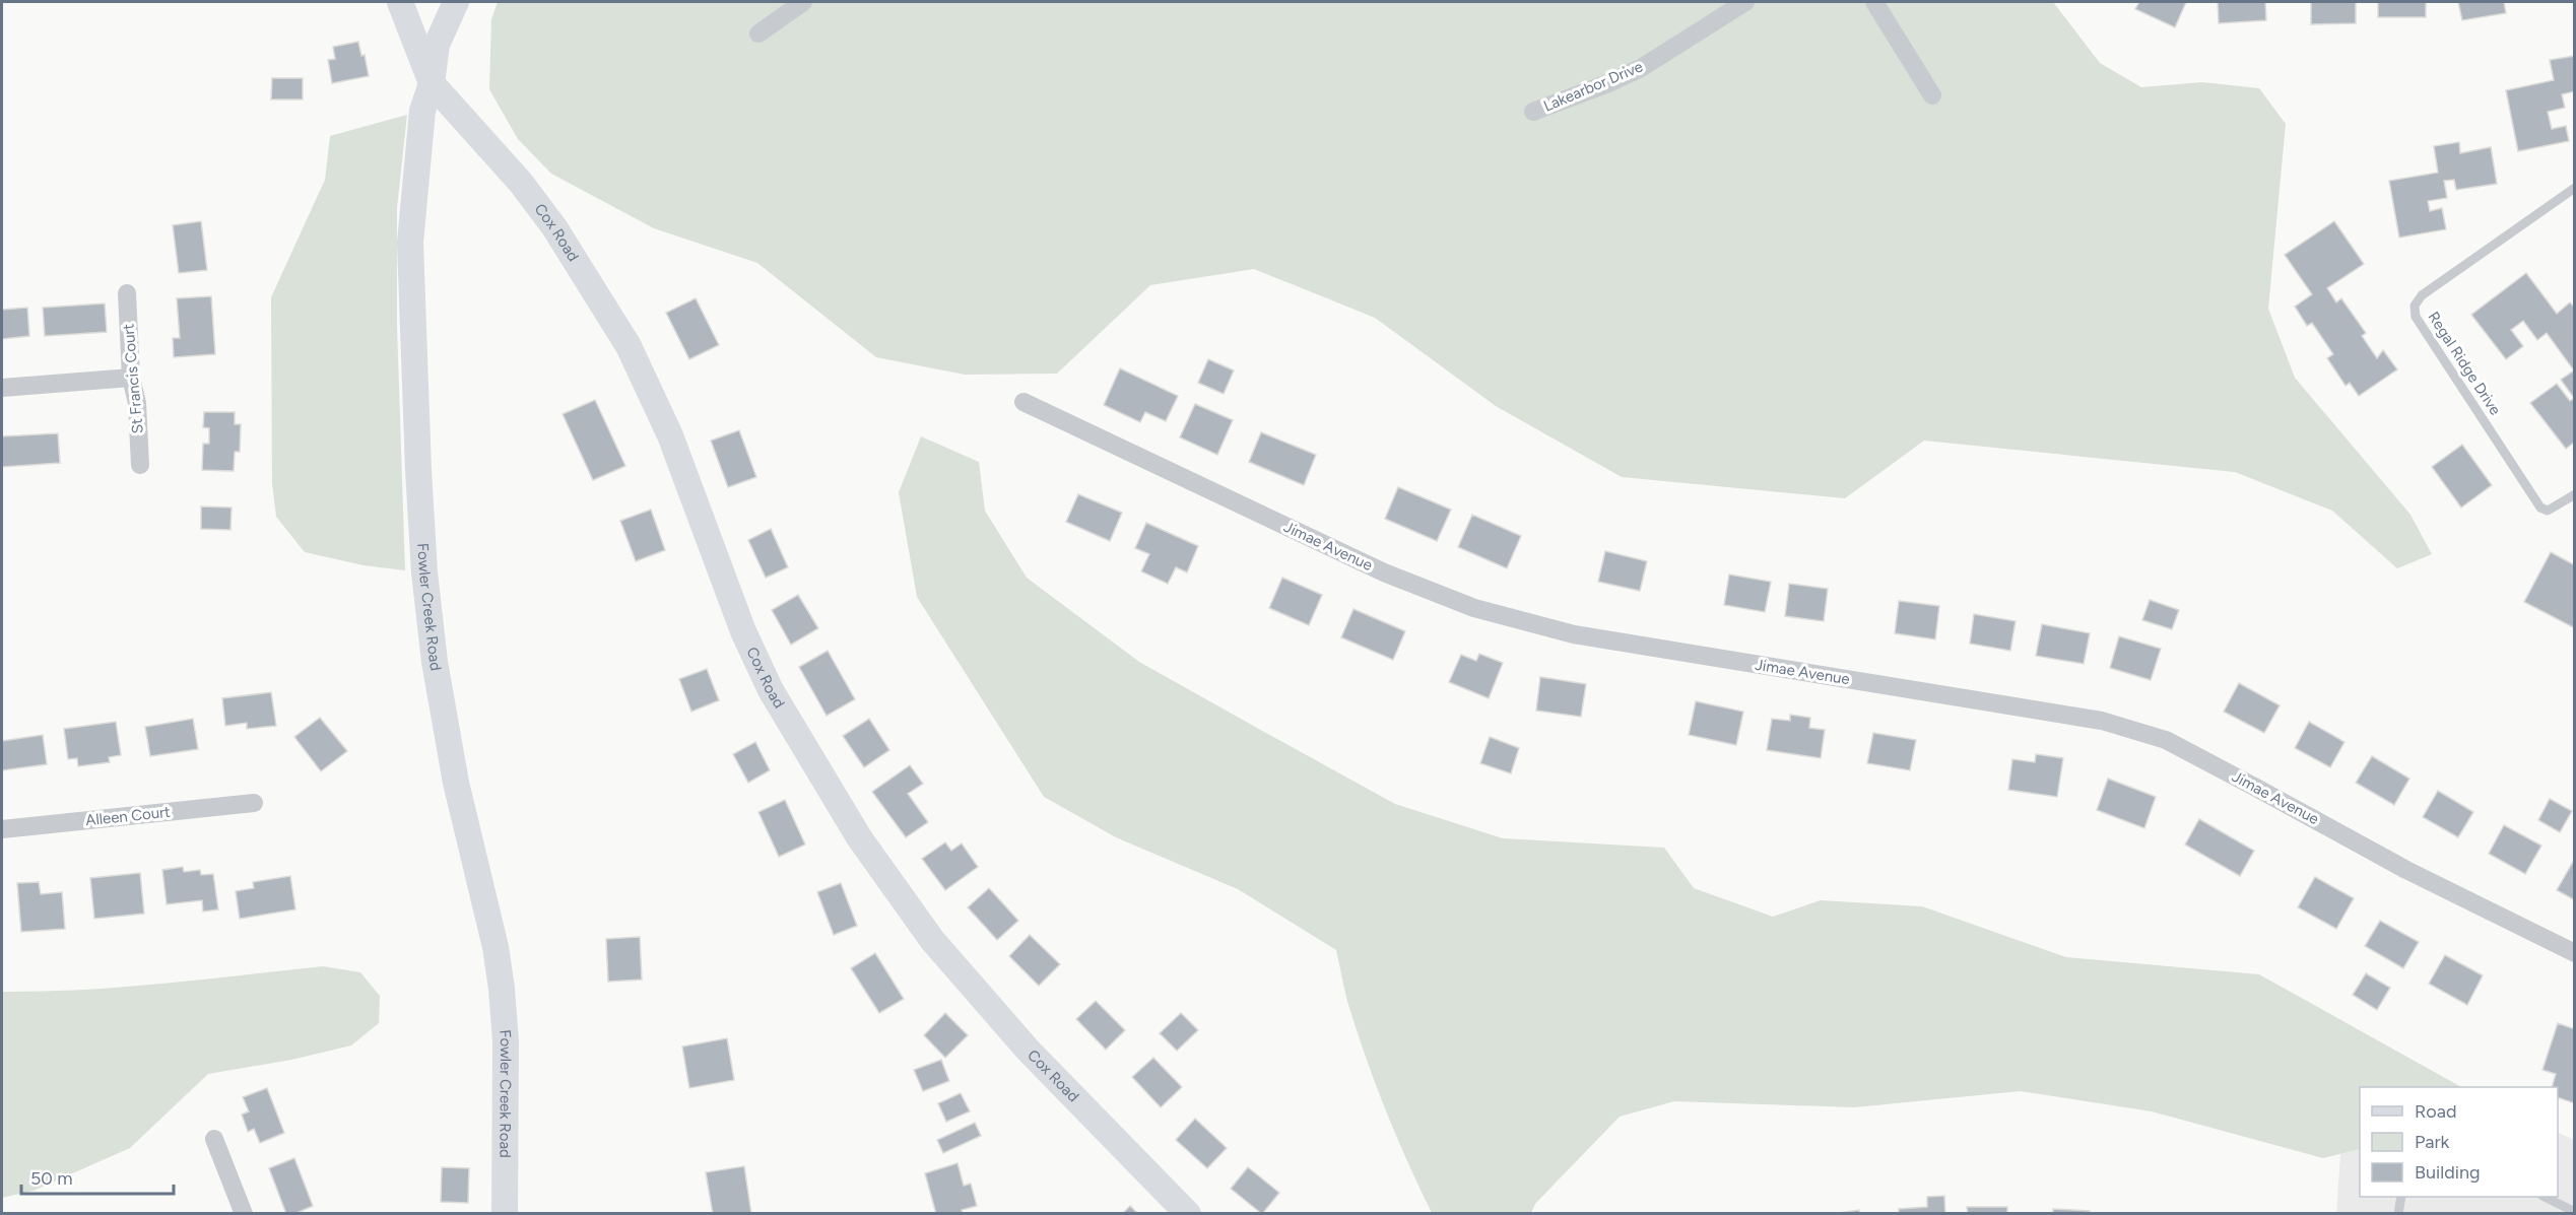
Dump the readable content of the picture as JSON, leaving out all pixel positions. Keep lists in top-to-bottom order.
{
  "streets": {
    "street": [
      "Lakearbor Drive",
      "Cox Road",
      "St Francis Court",
      "Jimae Avenue",
      "Fowler Creek Road",
      "Alleen Court"
    ],
    "lane": ["Regal Ridge Drive"]
  },
  "crossings": [
    ["Cox Road", "Fowler Creek Road"]
  ],
  "legend": ["Road", "Park", "Building"],
  "scale_bar": "50 m"
}
